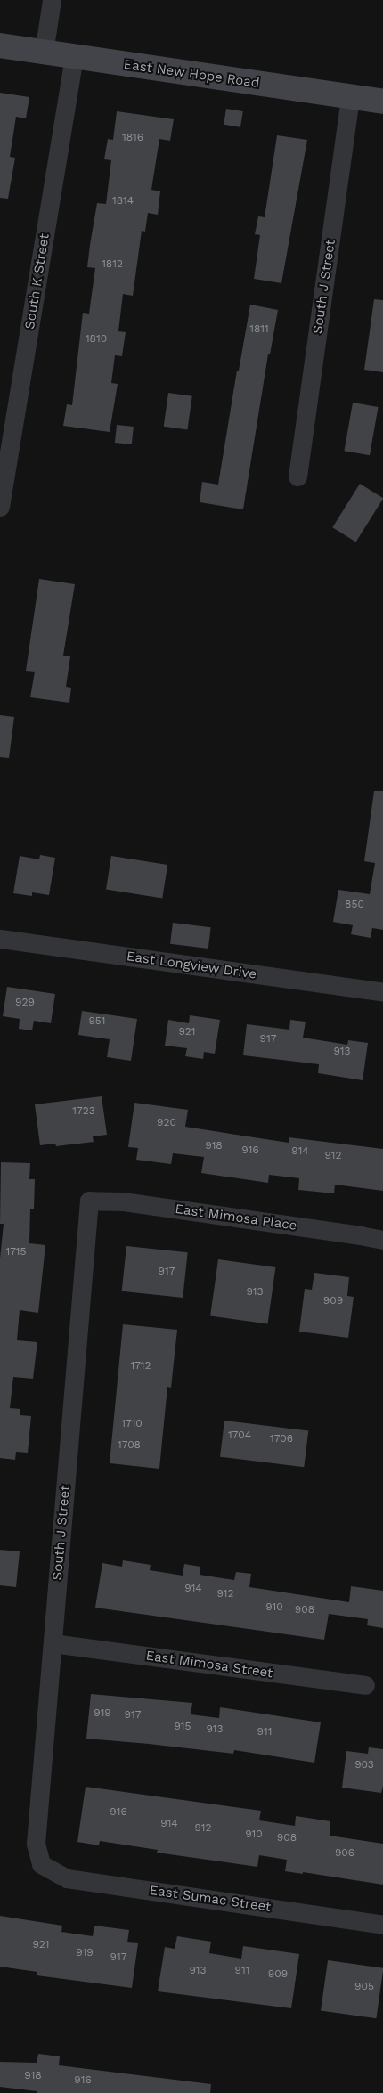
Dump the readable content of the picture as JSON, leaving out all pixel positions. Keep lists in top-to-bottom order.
{
  "streets": {
    "street": [
      "East New Hope Road",
      "South K Street",
      "South J Street",
      "East Longview Drive",
      "East Mimosa Place",
      "East Mimosa Street",
      "East Sumac Street"
    ]
  },
  "crossings": [
    ["East New Hope Road", "South K Street"],
    ["East New Hope Road", "South J Street"],
    ["South J Street", "East Mimosa Place"],
    ["South J Street", "East Mimosa Street"],
    ["South J Street", "East Sumac Street"]
  ],
  "house_numbers": [
    "1816",
    "1814",
    "1812",
    "1811",
    "1810",
    "850",
    "929",
    "951",
    "921",
    "917",
    "913",
    "1723",
    "920",
    "918",
    "916",
    "914",
    "912",
    "1715",
    "917",
    "913",
    "909",
    "1712",
    "1710",
    "1704",
    "1706",
    "1708",
    "914",
    "912",
    "910",
    "908",
    "919",
    "917",
    "915",
    "913",
    "911",
    "903",
    "916",
    "914",
    "912",
    "910",
    "908",
    "906",
    "921",
    "919",
    "917",
    "913",
    "911",
    "909",
    "905",
    "918",
    "916"
  ]
}
